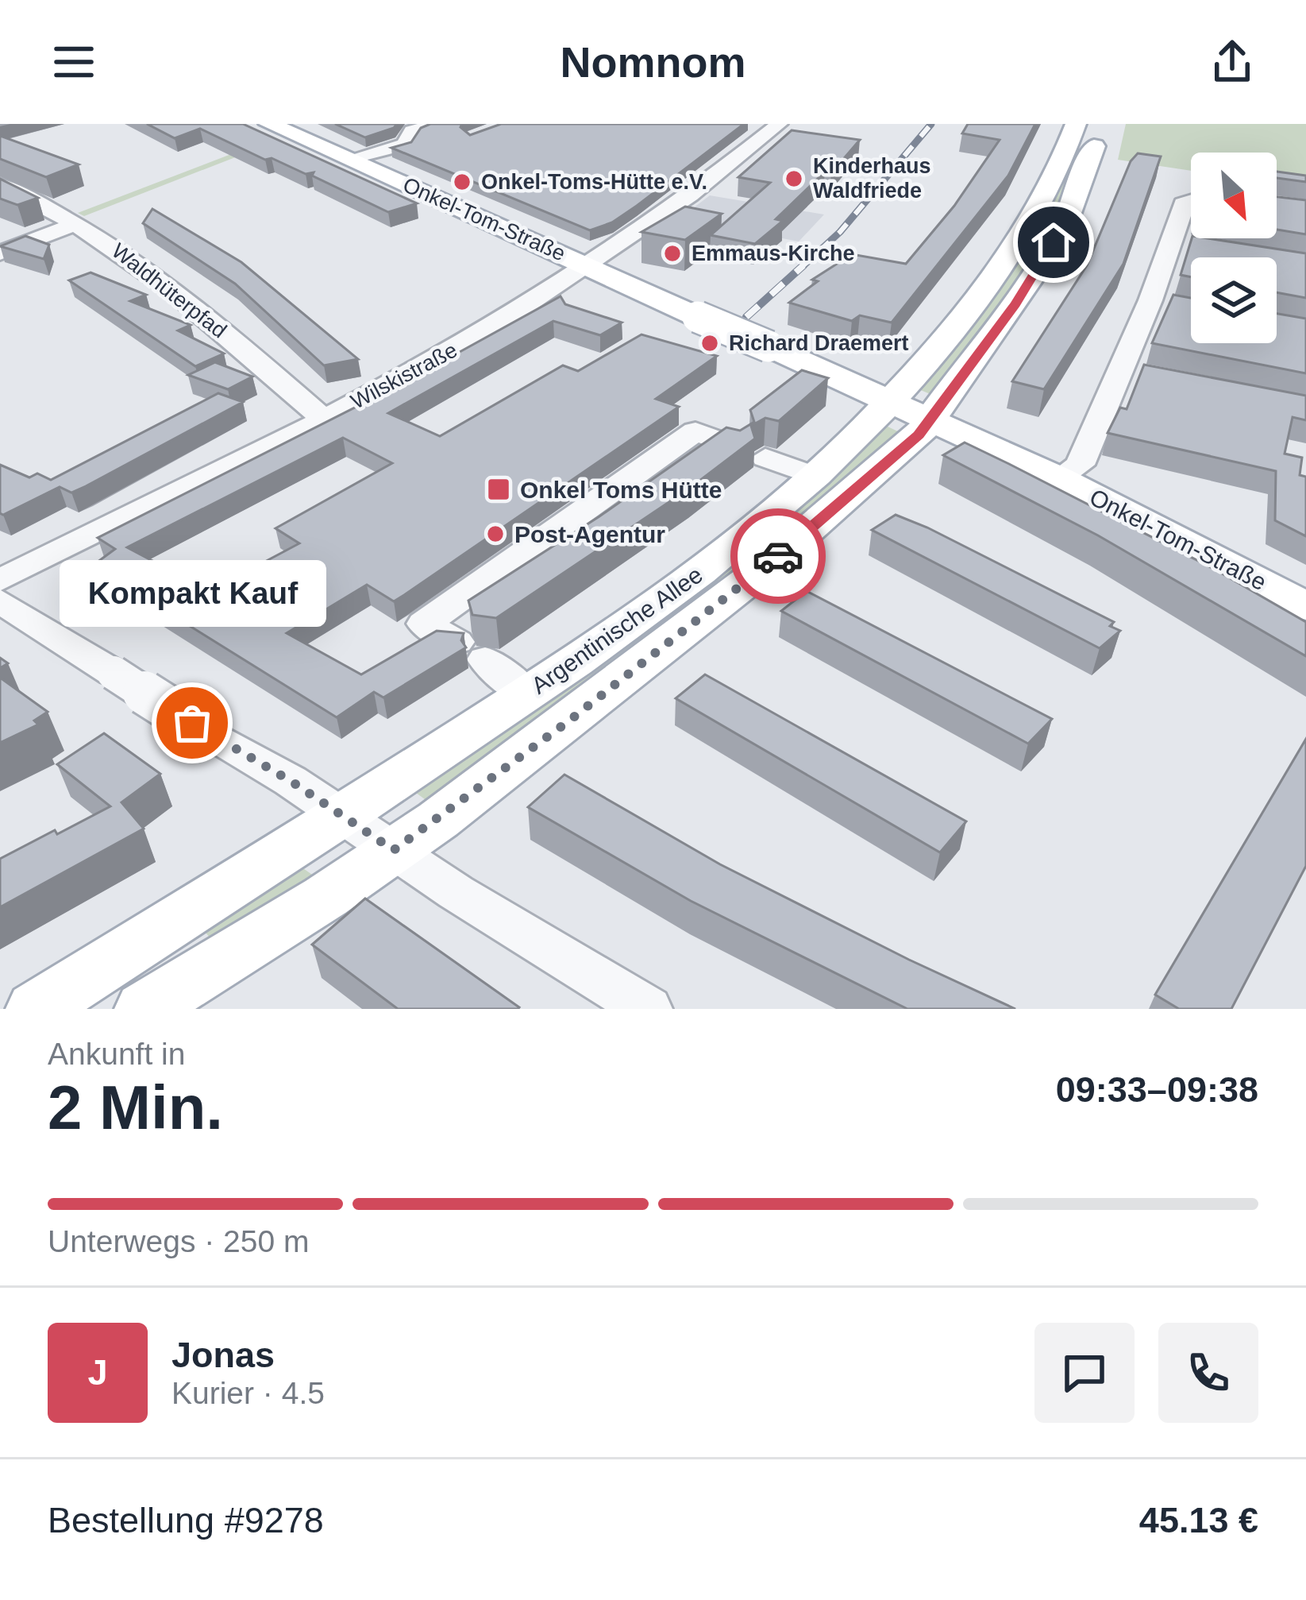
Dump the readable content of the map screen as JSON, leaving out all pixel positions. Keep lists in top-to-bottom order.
{
  "streets": {
    "main road": ["Onkel-Tom-Straße", "Argentinische Allee"],
    "street": ["Waldhüterpfad", "Wilskistraße"]
  },
  "crossings": [
    ["Onkel-Tom-Straße", "Wilskistraße"],
    ["Onkel-Tom-Straße", "Argentinische Allee"],
    ["Waldhüterpfad", "Wilskistraße"]
  ],
  "places": {
    "other": [
      "Kinderhaus Waldfriede",
      "Onkel-Toms-Hütte e.V.",
      "Emmaus-Kirche",
      "Richard Draemert",
      "Post-Agentur",
      "Kompakt Kauf"
    ],
    "transit": ["Onkel Toms Hütte"]
  },
  "north": "bottom right",
  "page": {
    "header": "Nomnom",
    "bubble": "Kompakt Kauf",
    "heading": ["2 Min.", "Ankunft in", "09:33–09:38"],
    "panel": [
      "Jonas",
      "Kurier · 4.5",
      "Bestellung #9278",
      "45.13 €"
    ],
    "bar": "Unterwegs · 250 m",
    "round": "J"
  }
}
